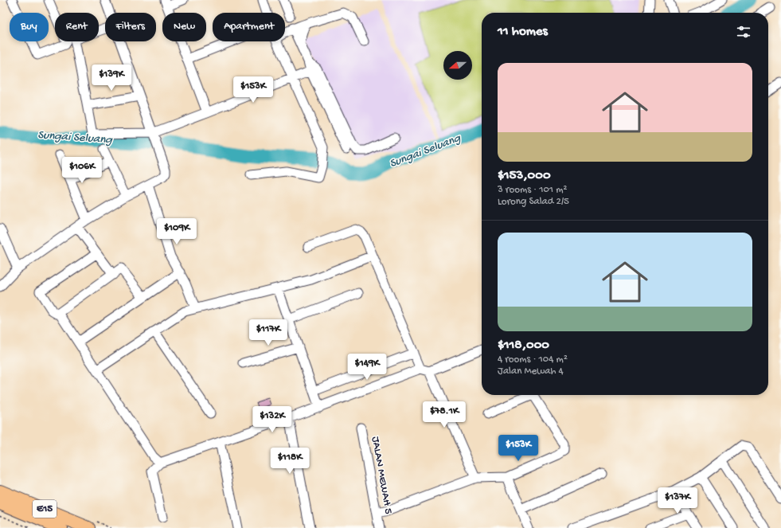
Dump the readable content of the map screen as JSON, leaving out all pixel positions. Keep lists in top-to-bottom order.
{
  "streets": {
    "highway": ["E15"],
    "street": ["JALAN MEWAH 5"]
  },
  "water": ["Sungai Seluang"],
  "north": "left",
  "page": {
    "chip": [
      "Buy",
      "Rent",
      "Filters",
      "New",
      "Apartment"
    ],
    "heading": "11 homes",
    "list": [
      {
        "name": "$153,000",
        "note": "3 rooms · 101 m² · Lorong Salad 2/5"
      },
      {
        "name": "$118,000",
        "note": "4 rooms · 104 m² · Jalan Mewah 4"
      }
    ],
    "price": [
      "$139K",
      "$153K",
      "$106K",
      "$109K",
      "$117K",
      "$149K",
      "$78.1K",
      "$132K",
      "$153K",
      "$118K",
      "$137K"
    ]
  }
}
